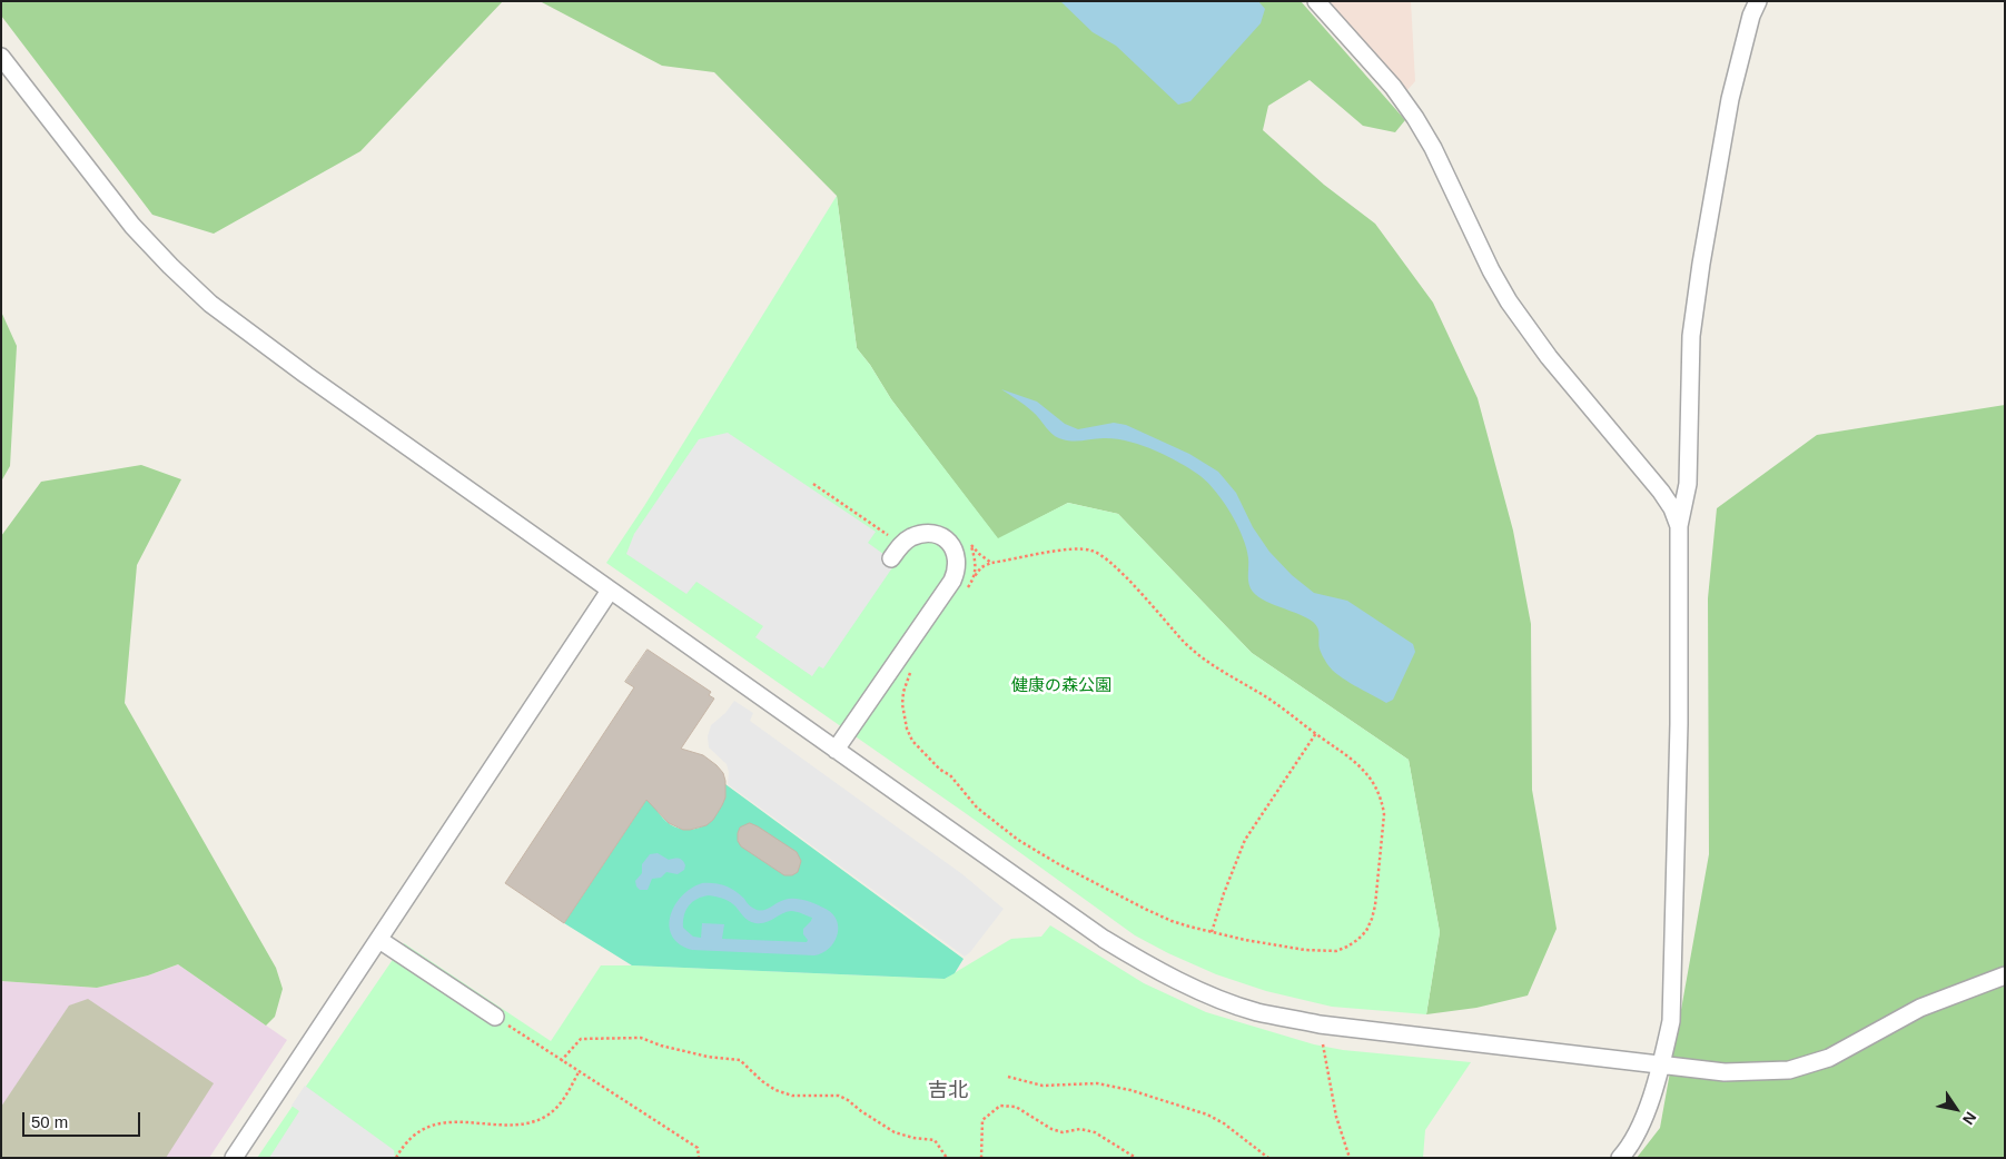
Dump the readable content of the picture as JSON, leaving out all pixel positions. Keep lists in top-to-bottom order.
{
  "districts": ["吉北"],
  "parks": ["健康の森公園"],
  "scale_bar": "50 m",
  "north": "bottom right"
}
